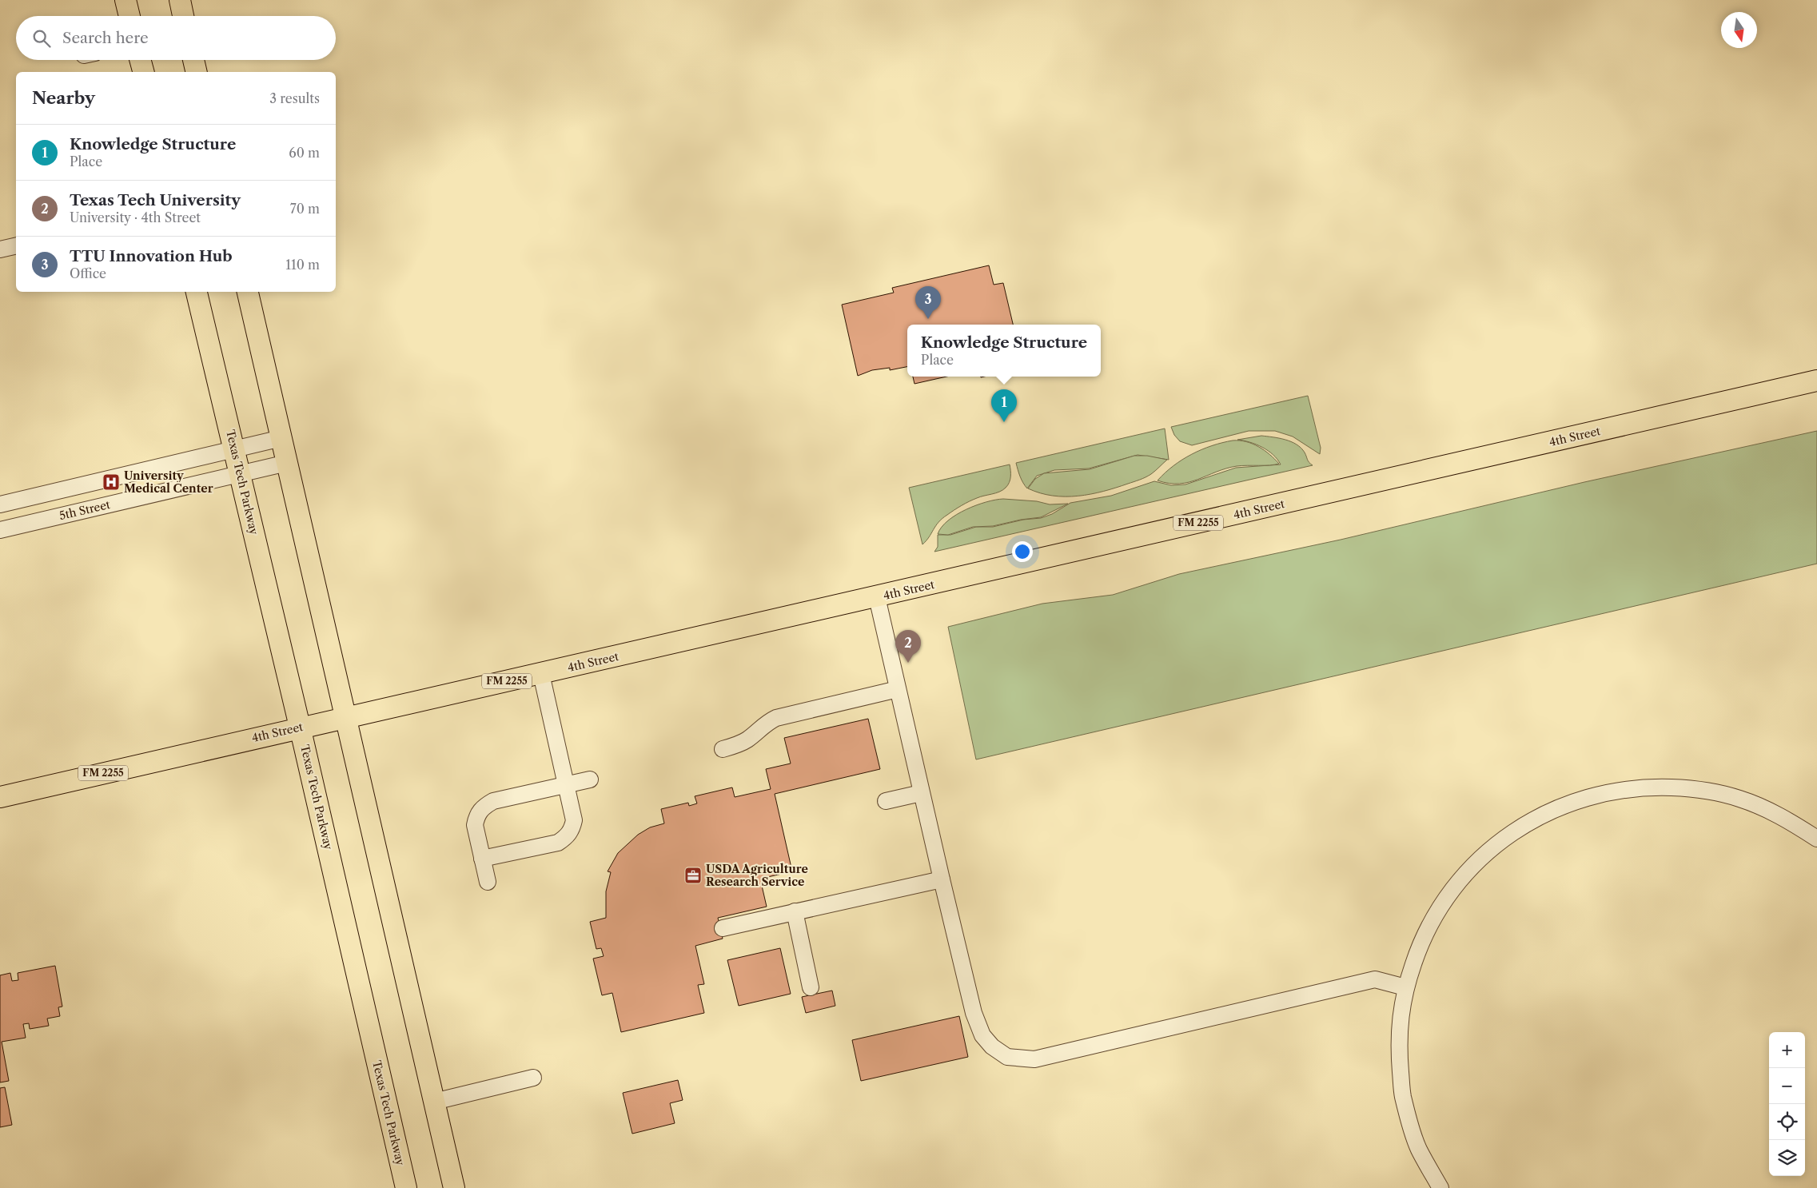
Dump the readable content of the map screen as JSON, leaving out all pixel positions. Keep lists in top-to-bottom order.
{
  "streets": {
    "main road": ["4th Street", "Texas Tech Parkway", "FM 2255"],
    "street": ["5th Street"]
  },
  "crossings": [
    ["4th Street", "Texas Tech Parkway"],
    ["Texas Tech Parkway", "5th Street"]
  ],
  "places": {
    "hospital": ["University Medical Center"],
    "office": ["USDA Agriculture Research Service"]
  },
  "north": "bottom",
  "page": {
    "search": "Search here",
    "heading": ["Nearby", "3 results"],
    "list": [
      {
        "mark": "1",
        "name": "Knowledge Structure",
        "note": "Place",
        "value": "60 m"
      },
      {
        "mark": "2",
        "name": "Texas Tech University",
        "note": "University · 4th Street",
        "value": "70 m"
      },
      {
        "mark": "3",
        "name": "TTU Innovation Hub",
        "note": "Office",
        "value": "110 m"
      }
    ],
    "pins": ["3", "1", "2"],
    "popup": ["Knowledge Structure", "Place"],
    "map_buttons": ["+", "−"]
  }
}
